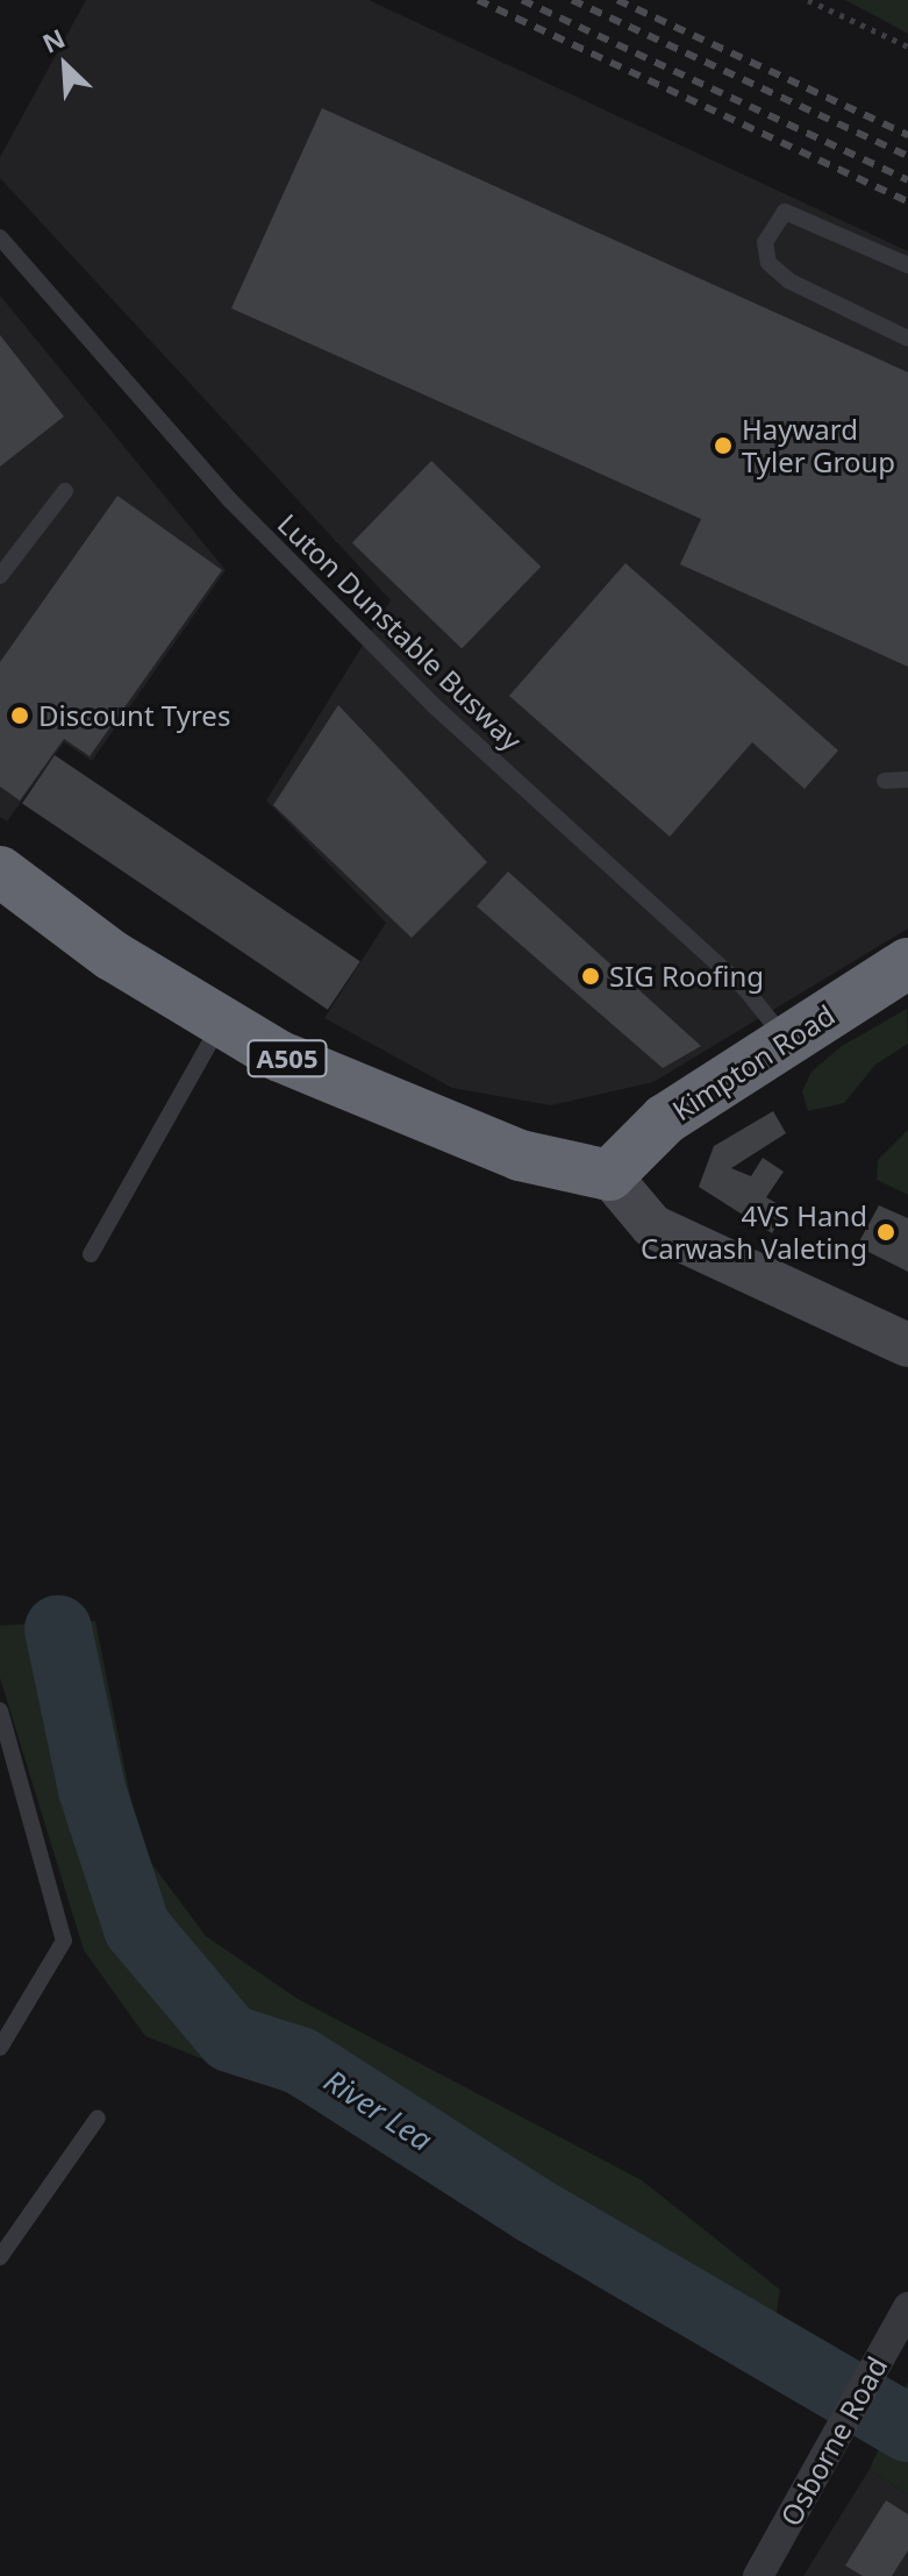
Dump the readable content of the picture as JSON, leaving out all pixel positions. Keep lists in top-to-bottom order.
{
  "streets": {
    "highway": ["A505", "Kimpton Road"],
    "street": ["Osborne Road"],
    "lane": ["Luton Dunstable Busway"]
  },
  "crossings": [
    ["Luton Dunstable Busway", "Kimpton Road"],
    ["A505", "Kimpton Road"]
  ],
  "water": ["River Lea"],
  "places": [
    "Hayward Tyler Group",
    "Discount Tyres",
    "SIG Roofing",
    "4VS Hand Carwash Valeting"
  ],
  "north": "top left"
}
